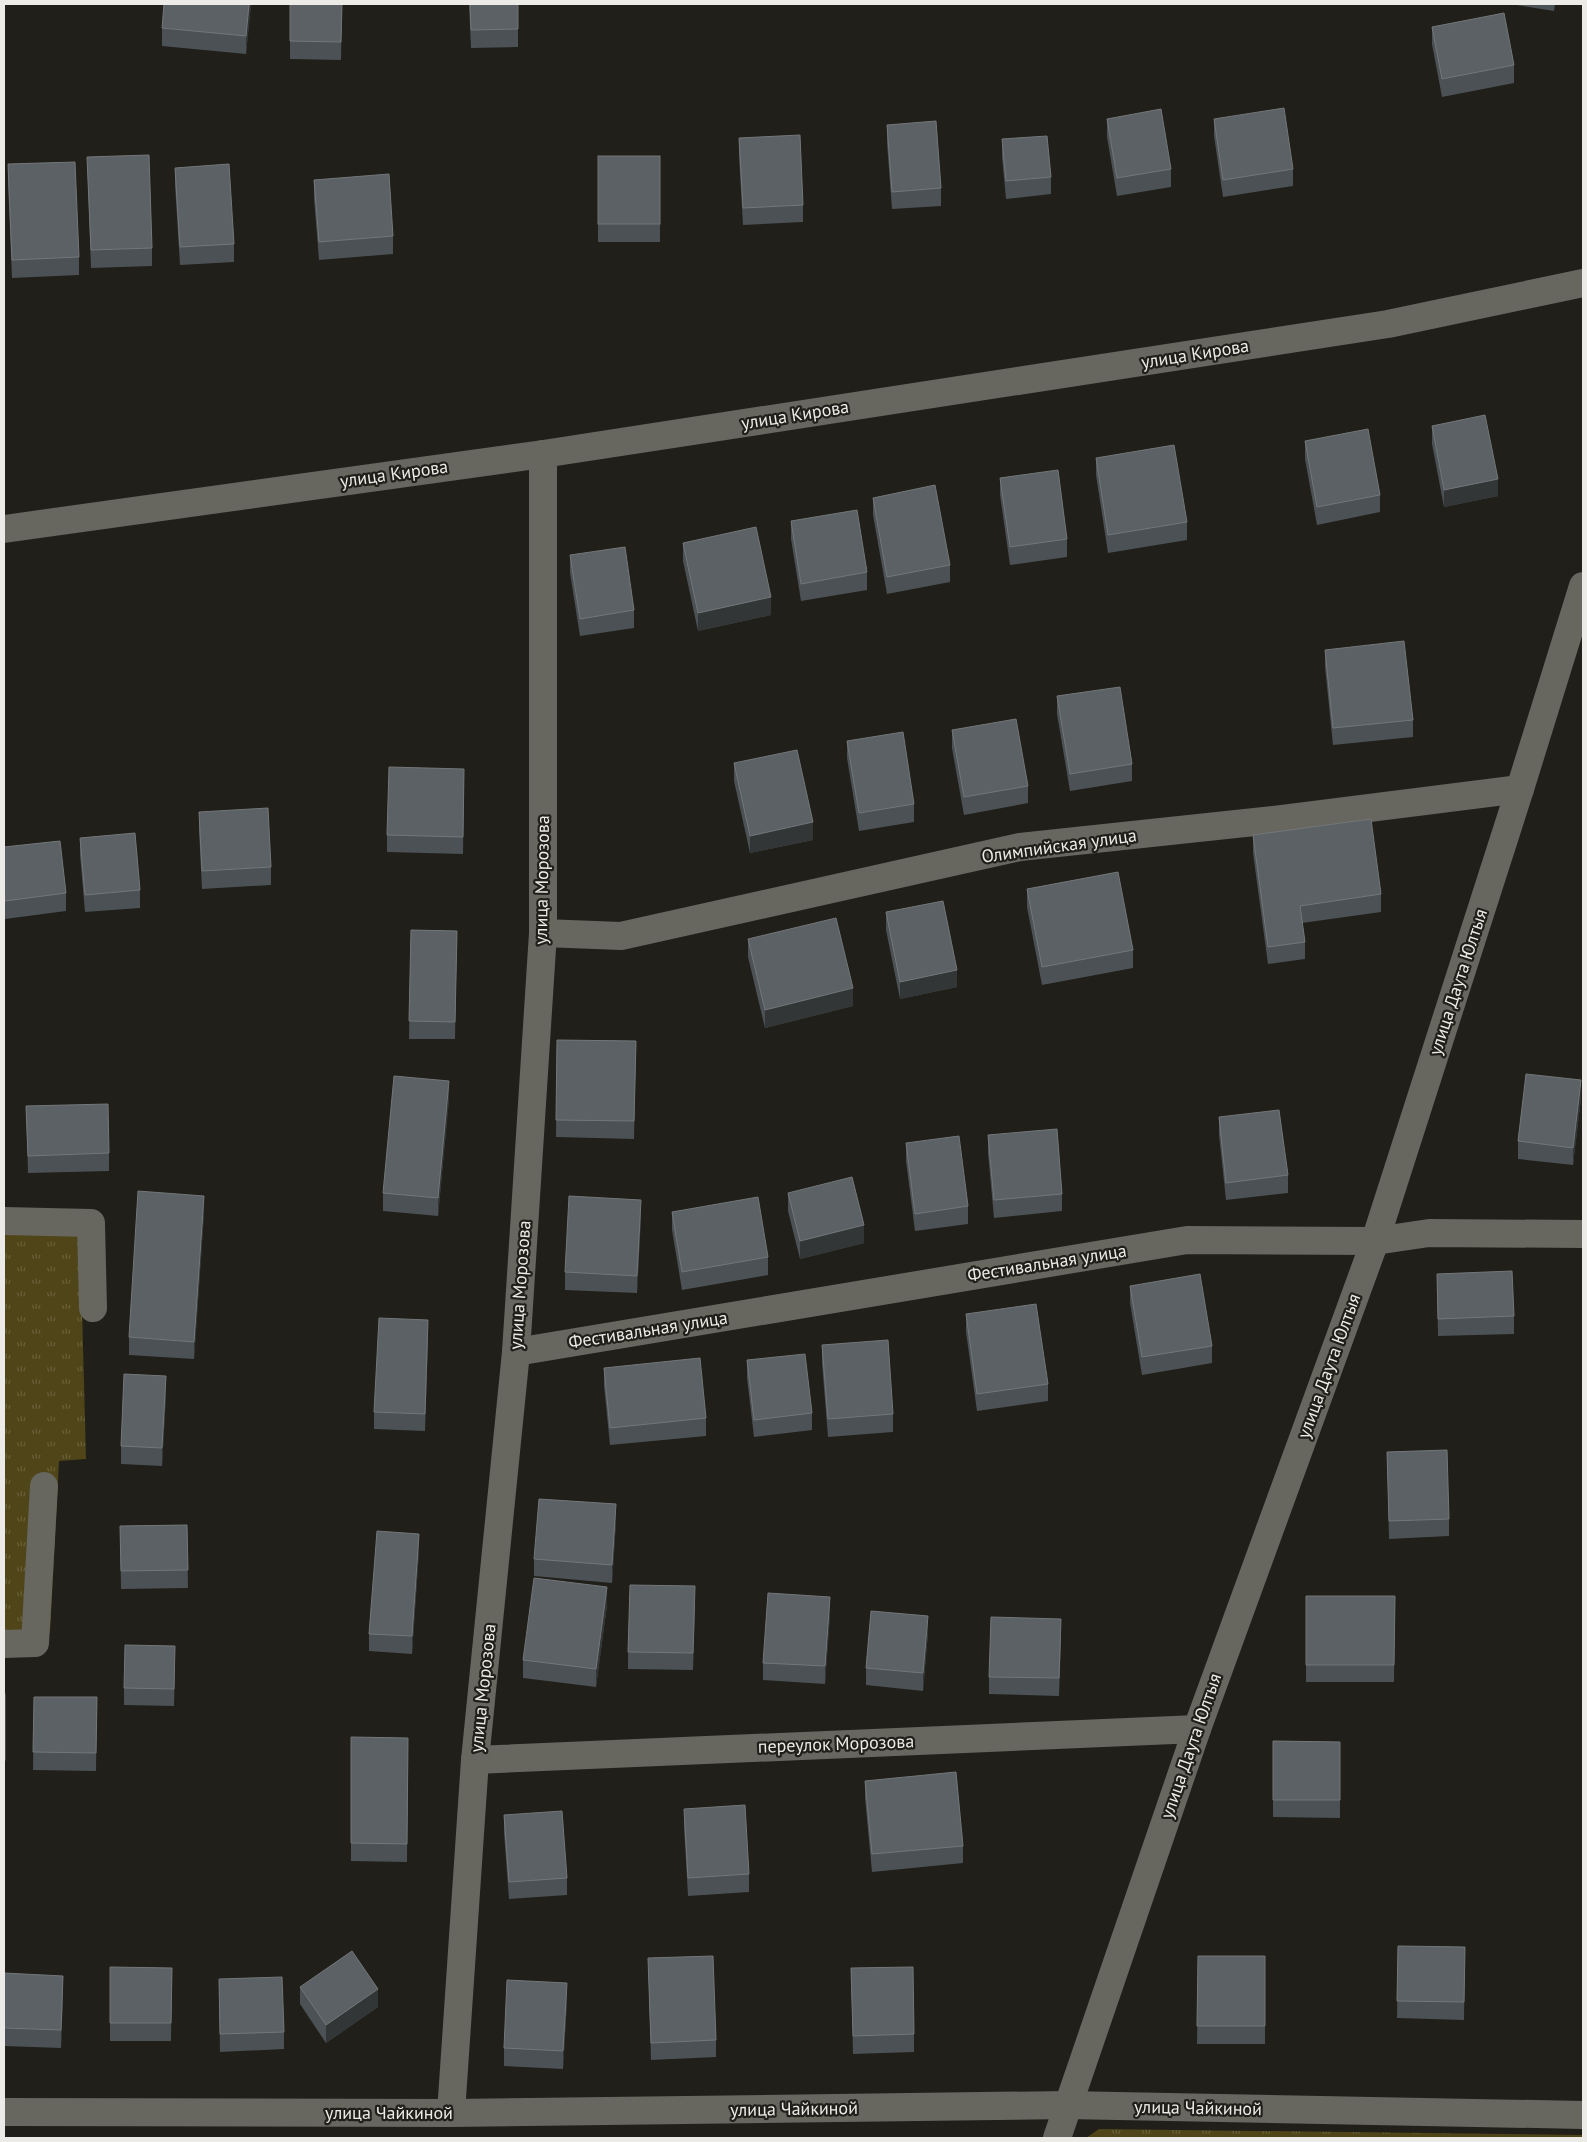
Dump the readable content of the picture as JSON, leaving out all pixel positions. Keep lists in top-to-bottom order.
{
  "streets": {
    "street": [
      "улица Кирова",
      "Олимпийская улица",
      "улица Морозова",
      "улица Даута Юлтыя",
      "Фестивальная улица",
      "переулок Морозова",
      "улица Чайкиной"
    ]
  },
  "crossings": [
    ["улица Кирова", "улица Морозова"],
    ["Олимпийская улица", "улица Морозова"],
    ["Олимпийская улица", "улица Даута Юлтыя"],
    ["улица Морозова", "Фестивальная улица"],
    ["улица Морозова", "переулок Морозова"],
    ["улица Морозова", "улица Чайкиной"],
    ["улица Даута Юлтыя", "Фестивальная улица"],
    ["улица Даута Юлтыя", "переулок Морозова"],
    ["улица Даута Юлтыя", "улица Чайкиной"]
  ]
}
